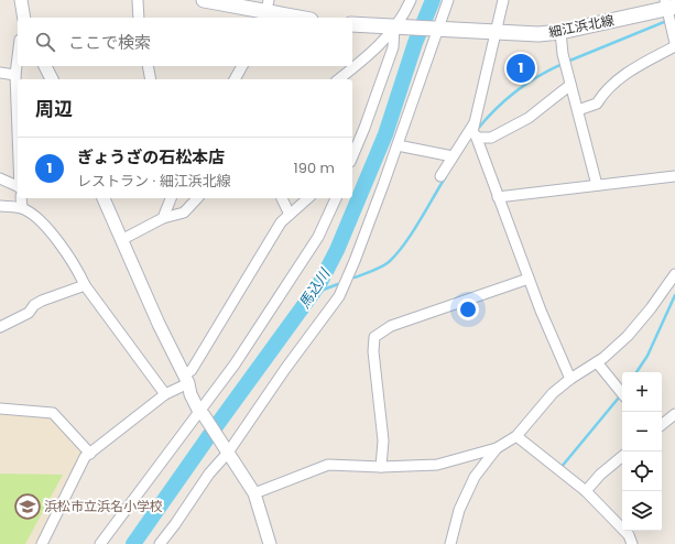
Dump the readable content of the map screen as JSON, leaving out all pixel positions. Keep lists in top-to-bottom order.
{
  "streets": {
    "main road": ["細江浜北線"]
  },
  "water": ["馬込川"],
  "places": {
    "school or university": ["浜松市立浜名小学校"]
  },
  "page": {
    "search": "ここで検索",
    "pins": "1",
    "heading": "周辺",
    "list": [
      {
        "mark": "1",
        "name": "ぎょうざの石松本店",
        "note": "レストラン · 細江浜北線",
        "value": "190 m"
      }
    ],
    "map_buttons": ["+", "−"]
  }
}
